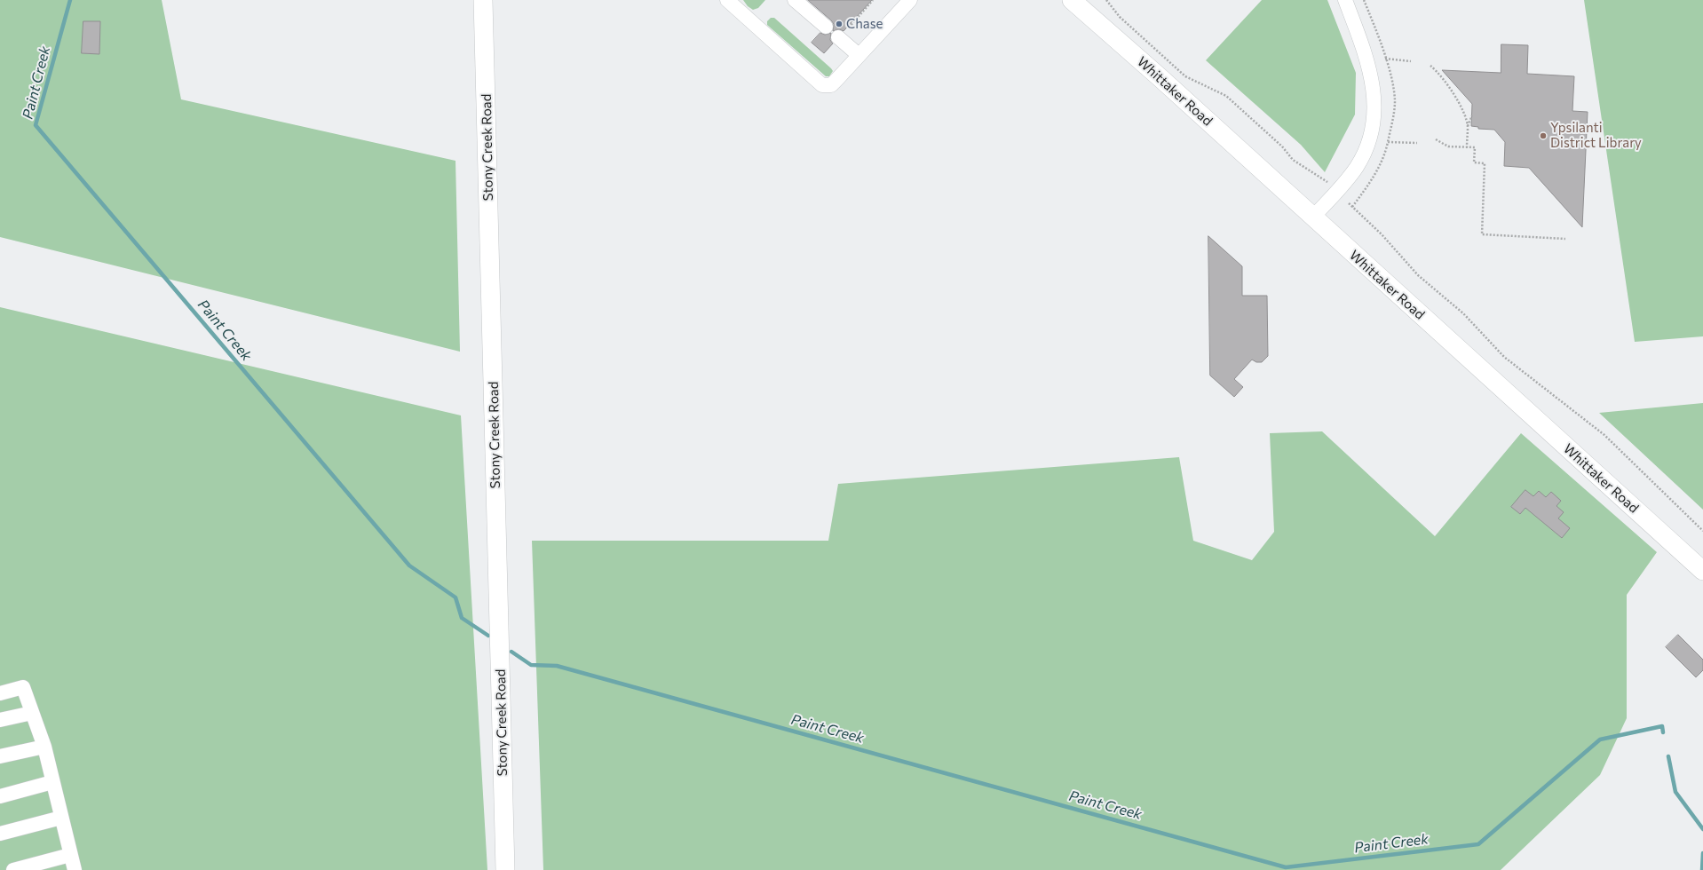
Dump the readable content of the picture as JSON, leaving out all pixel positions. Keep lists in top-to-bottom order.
{
  "streets": {
    "main road": ["Whittaker Road", "Stony Creek Road"]
  },
  "water": ["Paint Creek"],
  "places": ["Chase", "Ypsilanti District Library"]
}
